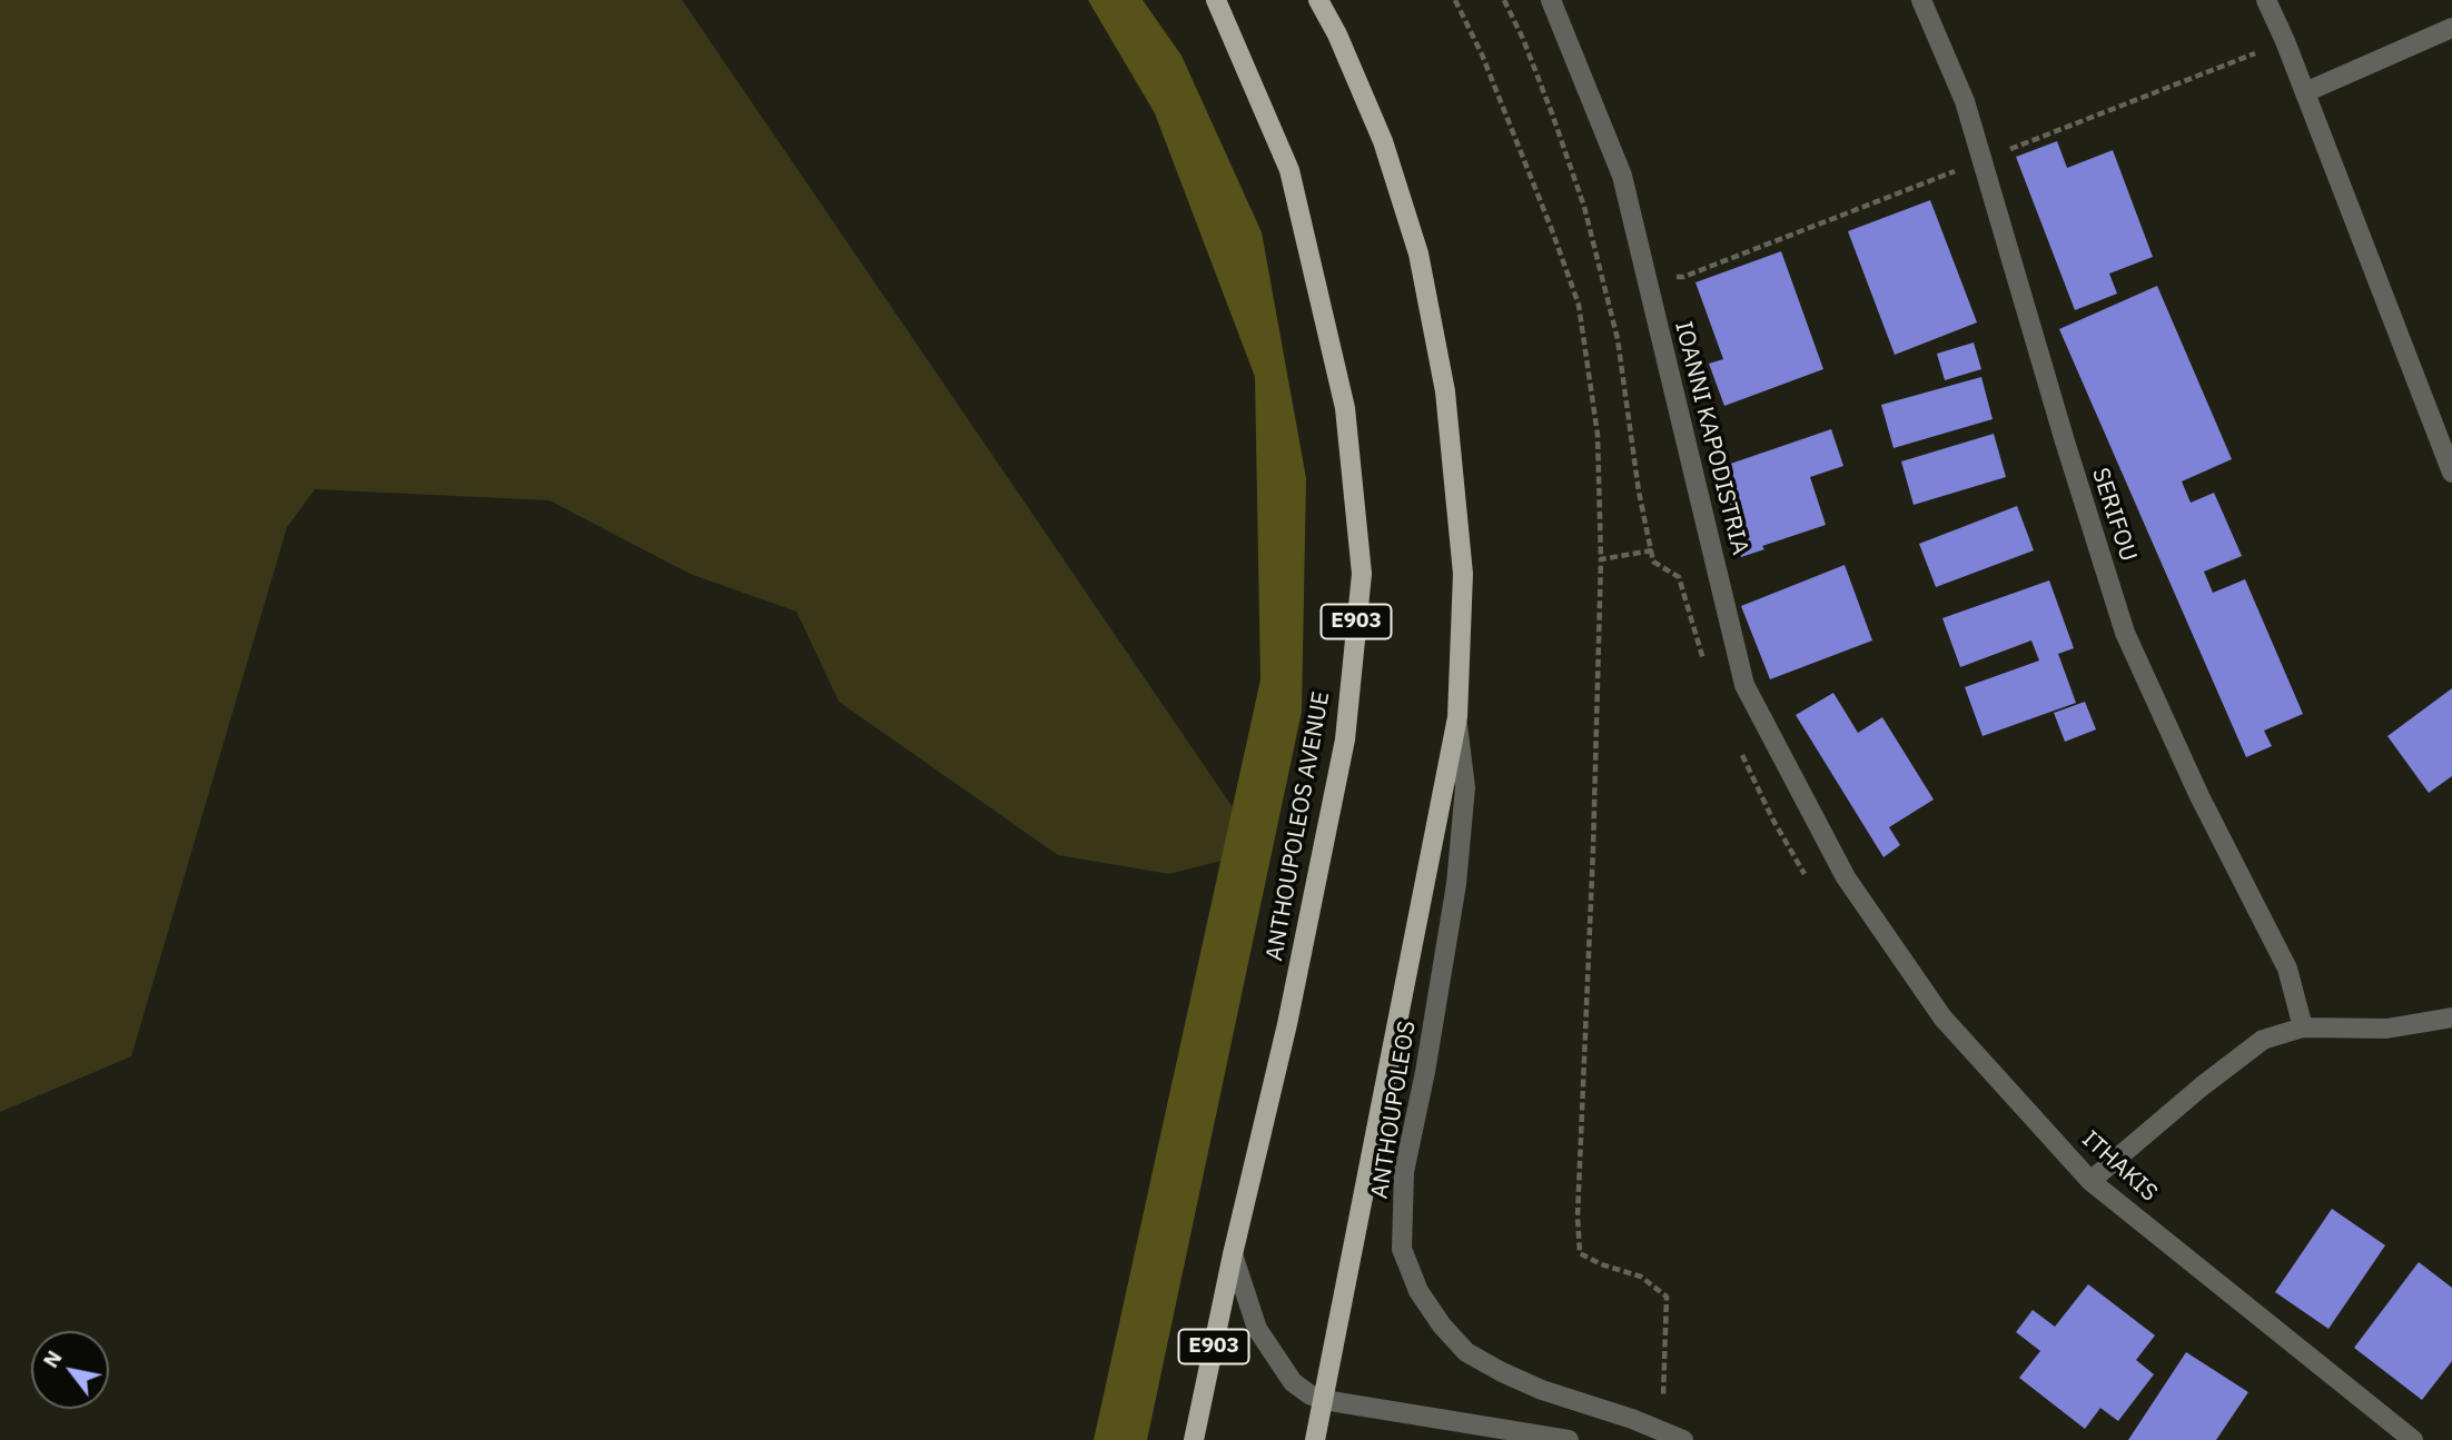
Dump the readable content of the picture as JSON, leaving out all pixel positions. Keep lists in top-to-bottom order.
{
  "streets": {
    "main road": ["E903", "ANTHOUPOLEOS AVENUE"],
    "street": [
      "IOANNI KAPODISTRIA",
      "SERIFOU",
      "ANTHOUPOLEOS",
      "ITHAKIS"
    ]
  },
  "crossings": [
    ["IOANNI KAPODISTRIA", "ITHAKIS"]
  ],
  "north": "top left"
}
